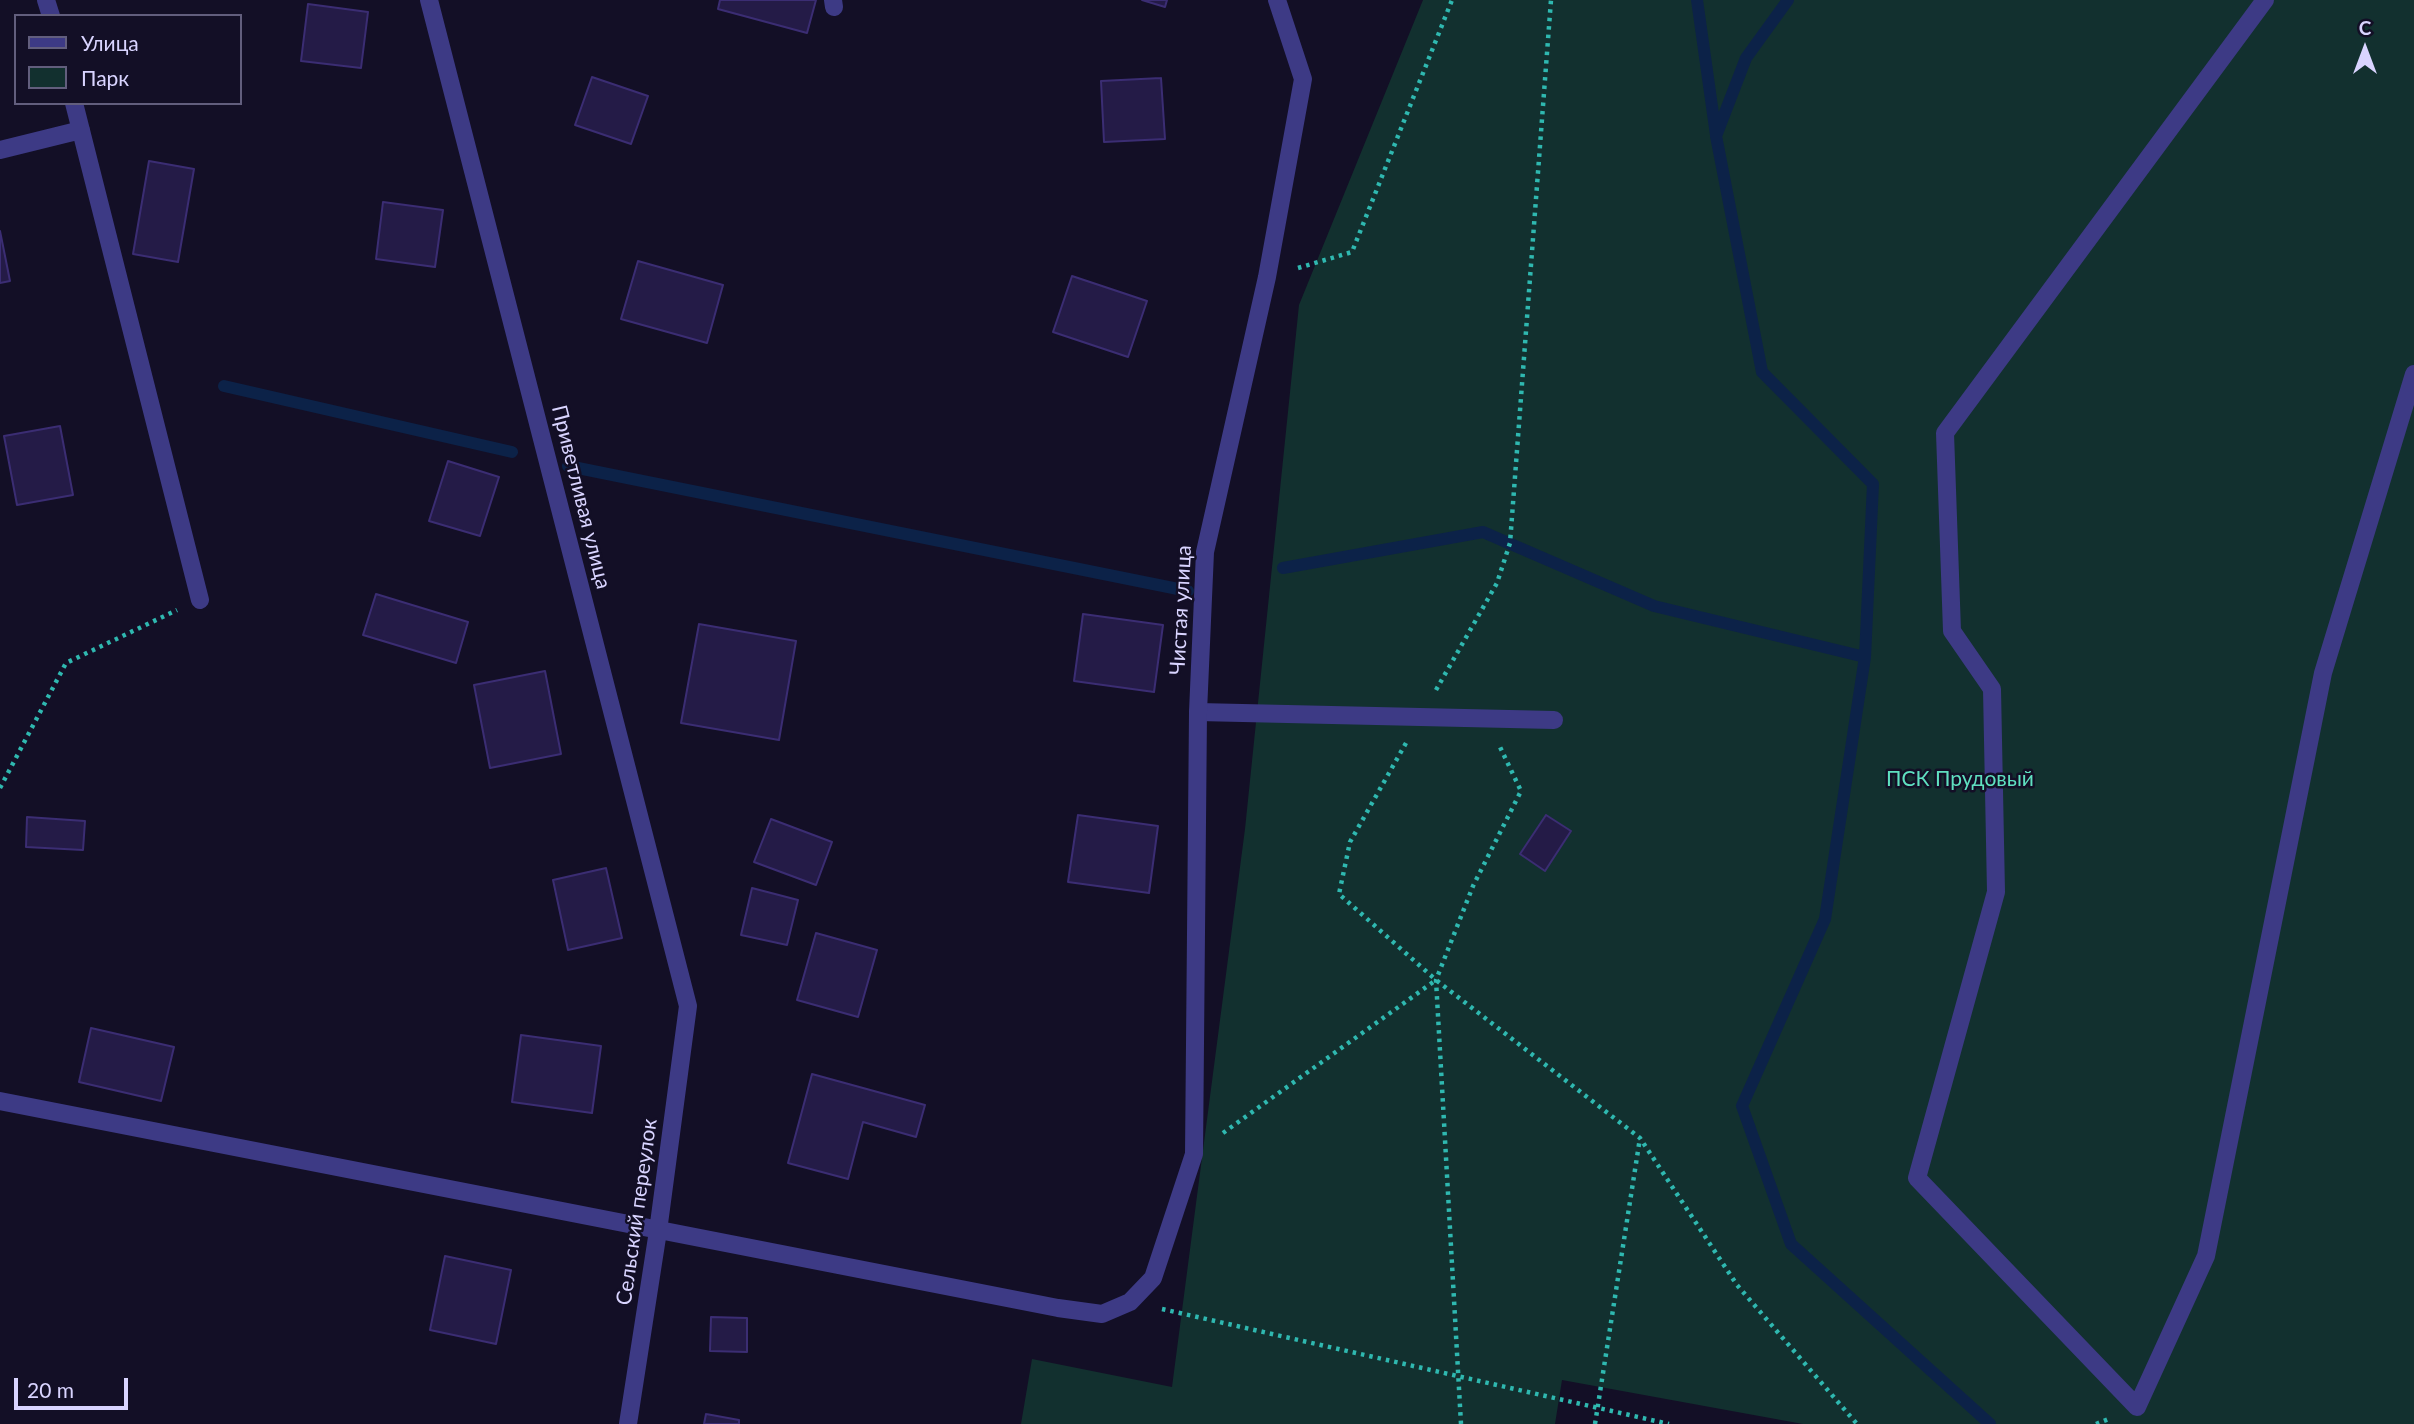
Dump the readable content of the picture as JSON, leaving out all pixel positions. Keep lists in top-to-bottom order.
{
  "streets": {
    "street": ["Приветливая улица", "Чистая улица", "Сельский переулок"]
  },
  "crossings": [
    ["Приветливая улица", "Сельский переулок"]
  ],
  "parks": ["ПСК Прудовый"],
  "legend": ["Улица", "Парк"],
  "scale_bar": "20 m",
  "north": "top"
}
